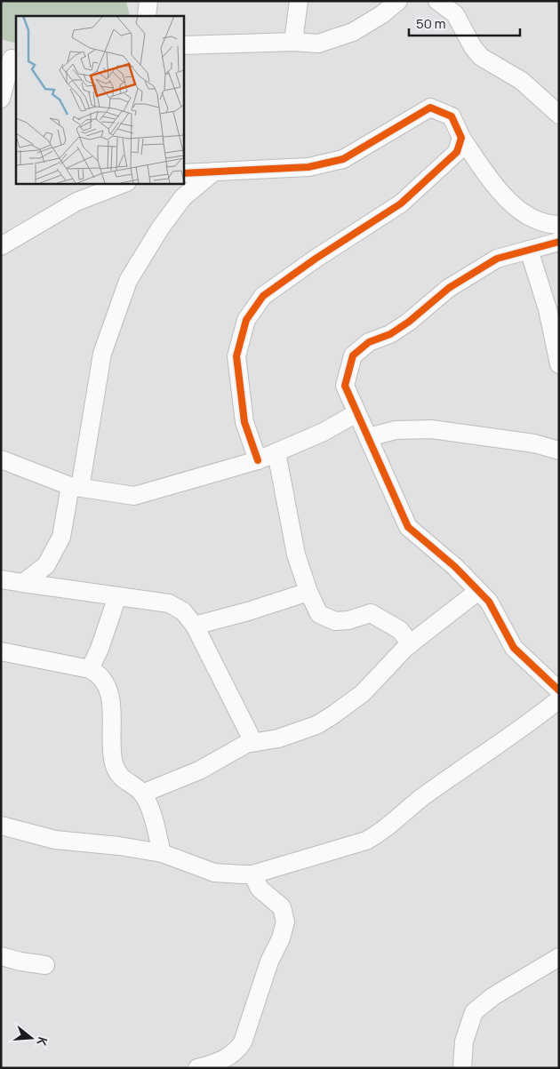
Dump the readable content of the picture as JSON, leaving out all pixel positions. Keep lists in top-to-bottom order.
{
  "scale_bar": "50 m",
  "north": "right"
}
